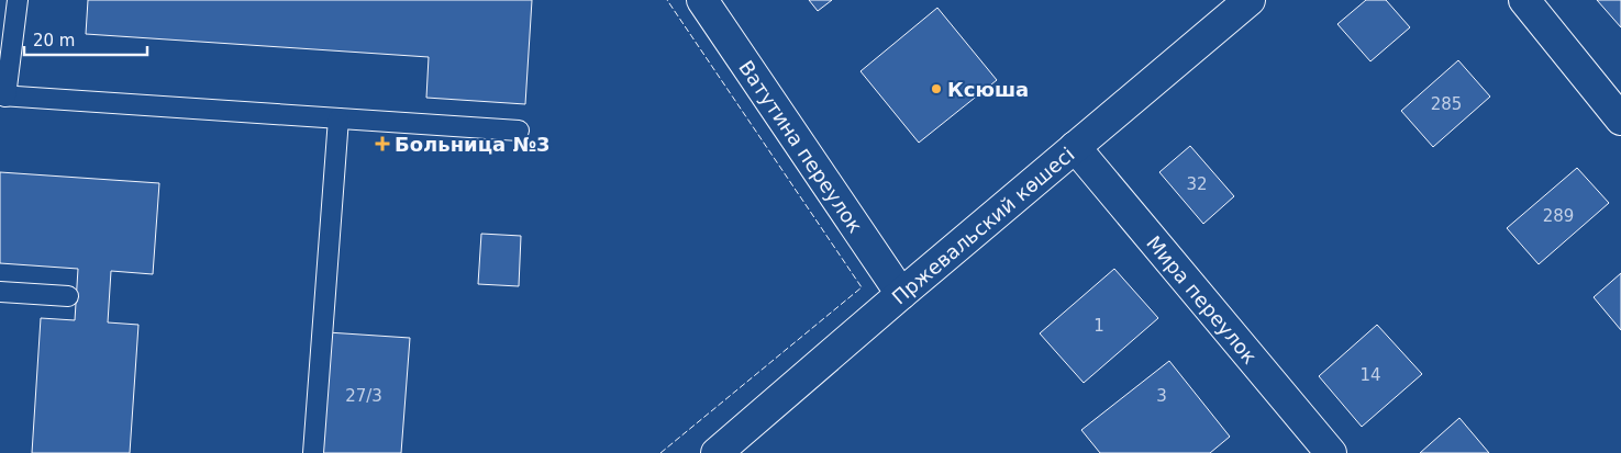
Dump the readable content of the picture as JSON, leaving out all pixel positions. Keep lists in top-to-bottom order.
{
  "streets": {
    "street": ["Ватутина переулок", "Пржевальский көшесі", "Мира переулок"]
  },
  "crossings": [
    ["Ватутина переулок", "Пржевальский көшесі"],
    ["Пржевальский көшесі", "Мира переулок"]
  ],
  "places": {
    "other": ["Ксюша"],
    "health": ["Больница №3"]
  },
  "house_numbers": [
    "285",
    "32",
    "289",
    "1",
    "14",
    "27/3",
    "3"
  ],
  "scale_bar": "20 m"
}
